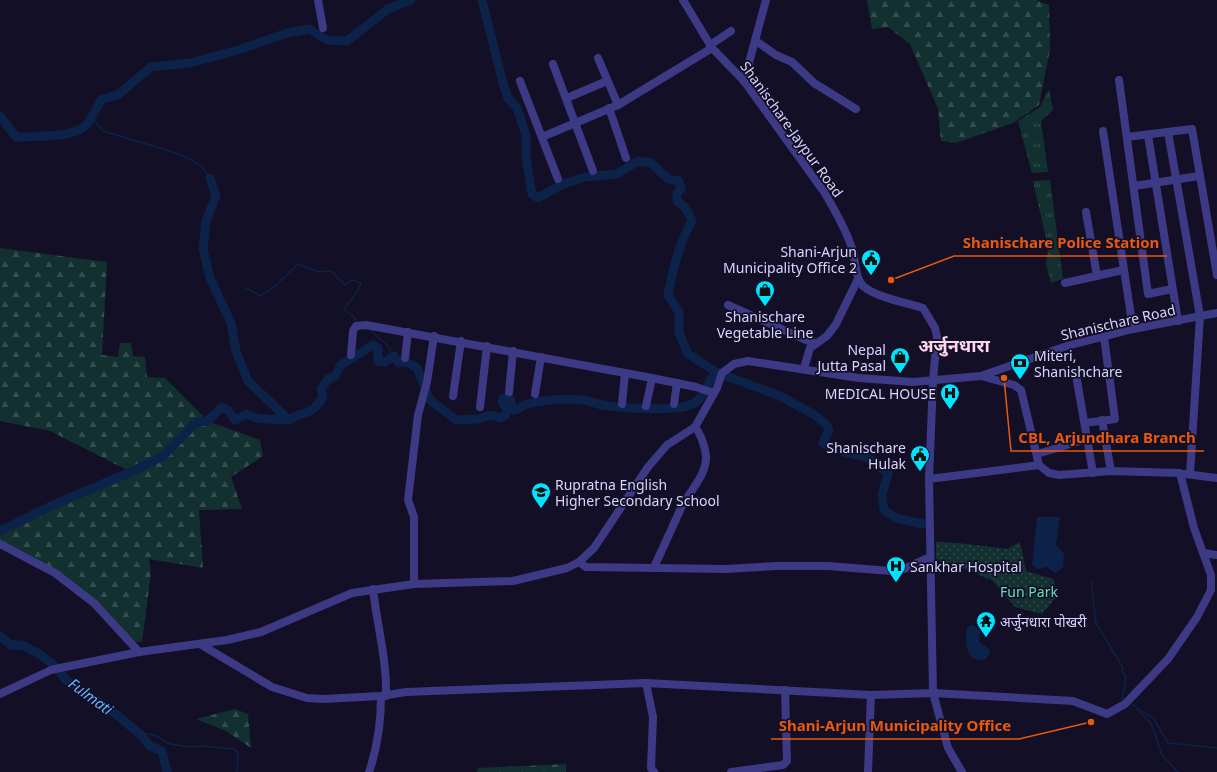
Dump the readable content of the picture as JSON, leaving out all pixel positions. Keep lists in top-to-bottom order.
{
  "streets": {
    "street": ["Shanischare-Jaypur Road", "Shanischare Road"]
  },
  "districts": ["अर्जुनधारा"],
  "water": ["Fulmati"],
  "parks": ["Fun Park"],
  "places": {
    "public building": ["Shani-Arjun Municipality Office 2", "Shanischare Hulak"],
    "other": ["Shanischare Police Station", "CBL, Arjundhara Branch", "Shani-Arjun Municipality Office"],
    "shop": ["Shanischare Vegetable Line", "Nepal Jutta Pasal"],
    "bank": ["Miteri, Shanishchare"],
    "hospital": ["MEDICAL HOUSE", "Sankhar Hospital"],
    "school or university": ["Rupratna English Higher Secondary School"],
    "temple": ["अर्जुनधारा पोखरी"]
  }
}
